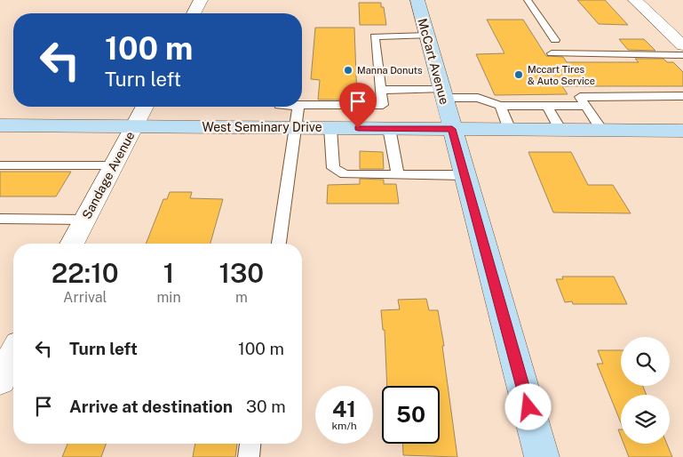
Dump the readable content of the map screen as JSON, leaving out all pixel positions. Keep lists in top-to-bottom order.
{
  "streets": {
    "main road": ["McCart Avenue", "West Seminary Drive"],
    "street": ["Sandage Avenue"]
  },
  "crossings": [
    ["McCart Avenue", "West Seminary Drive"],
    ["West Seminary Drive", "Sandage Avenue"]
  ],
  "places": ["Manna Donuts", "Mccart Tires & Auto Service"],
  "page": {
    "turn": ["100 m", "Turn left"],
    "eta": [
      "22:10",
      "Arrival",
      "1",
      "min",
      "130",
      "m"
    ],
    "list": [
      {
        "name": "Turn left",
        "value": "100 m"
      },
      {
        "name": "Arrive at destination",
        "value": "30 m"
      }
    ],
    "speed": "41 km/h",
    "limit": "50"
  }
}
